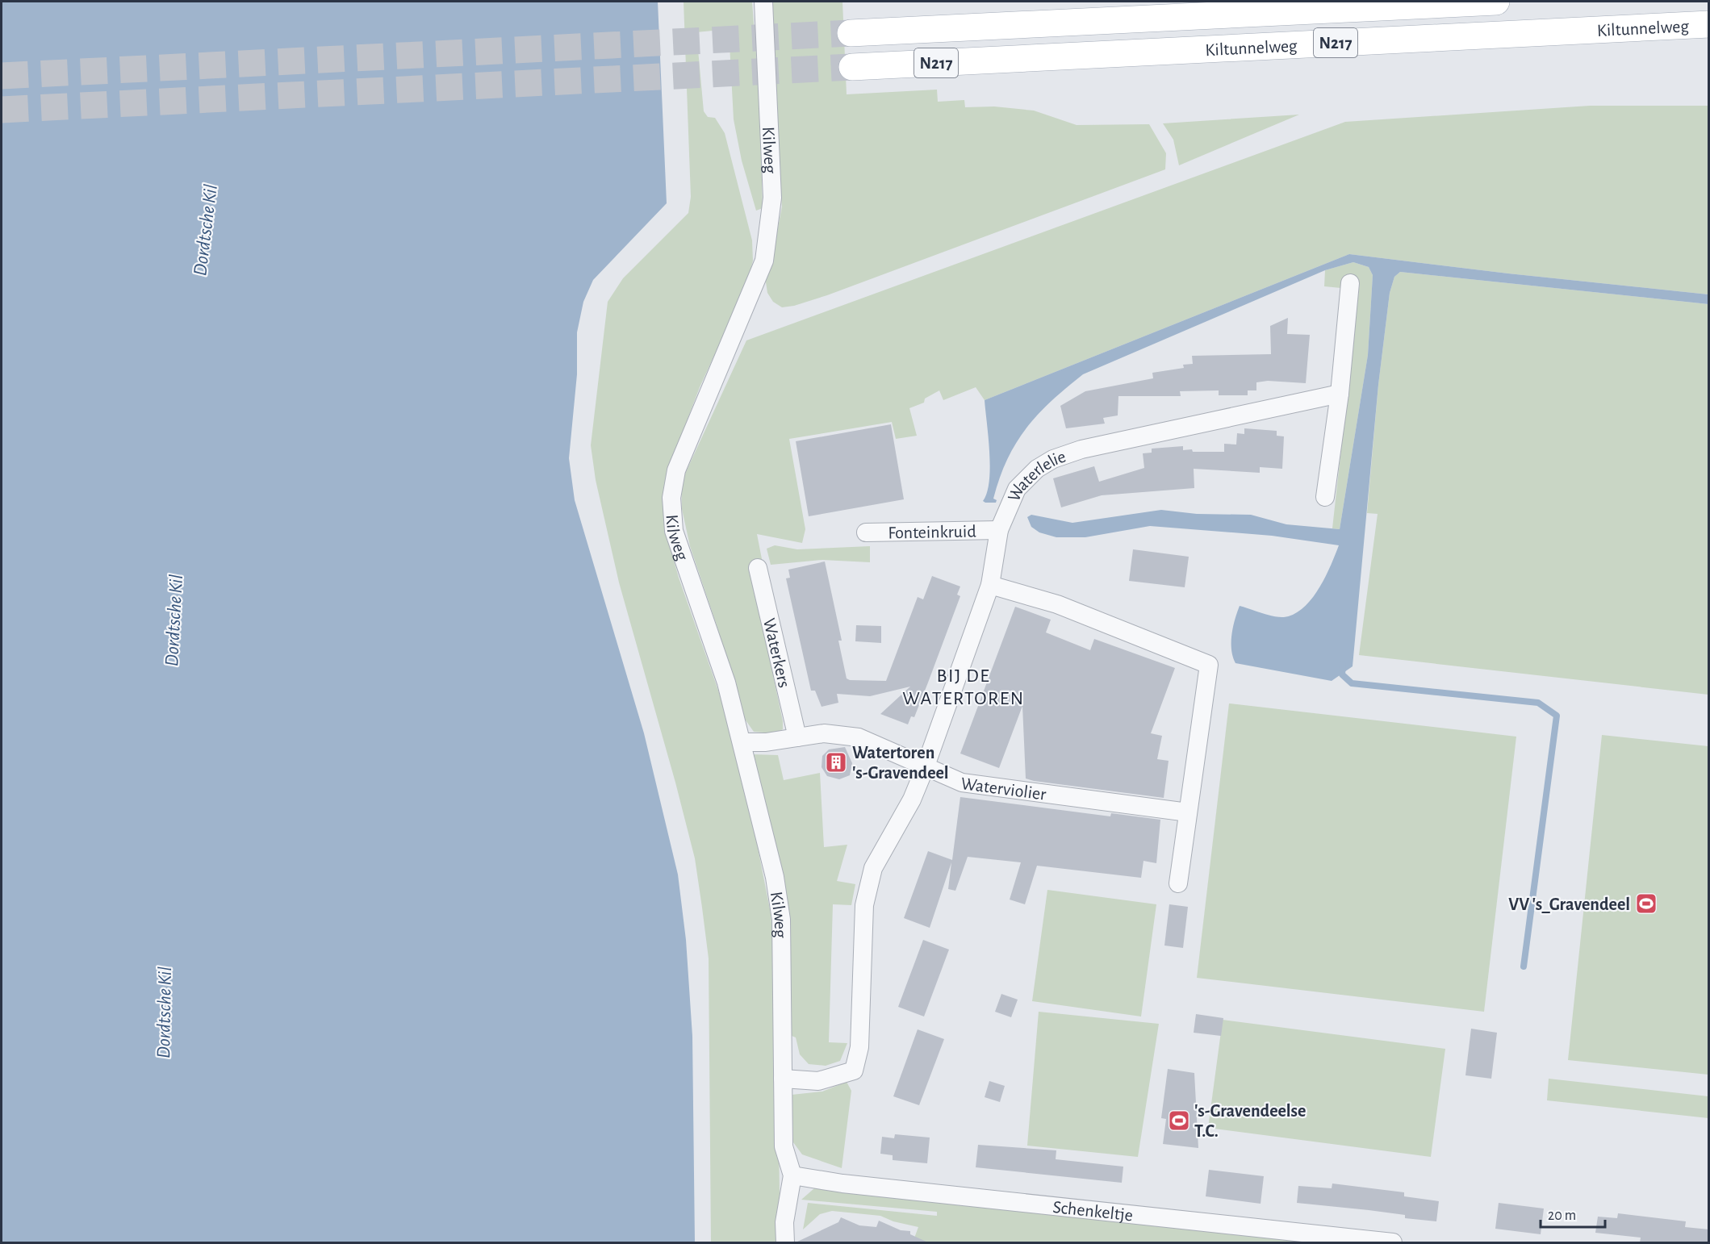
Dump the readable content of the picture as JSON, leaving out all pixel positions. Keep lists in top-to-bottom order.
{
  "streets": {
    "main road": ["Kiltunnelweg", "N217"],
    "street": [
      "Kilweg",
      "Waterlelie",
      "Fonteinkruid",
      "Waterkers",
      "Waterviolier",
      "Schenkeltje"
    ]
  },
  "crossings": [
    ["Kilweg", "Waterviolier"],
    ["Kilweg", "Schenkeltje"],
    ["Waterlelie", "Fonteinkruid"],
    ["Waterlelie", "Waterviolier"],
    ["Waterkers", "Waterviolier"]
  ],
  "districts": ["BIJ DE WATERTOREN"],
  "water": ["Dordtsche Kil"],
  "places": {
    "building": ["Watertoren 's-Gravendeel"],
    "sports": ["VV 's_Gravendeel", "'s-Gravendeelse T.C."]
  },
  "scale_bar": "20 m"
}
